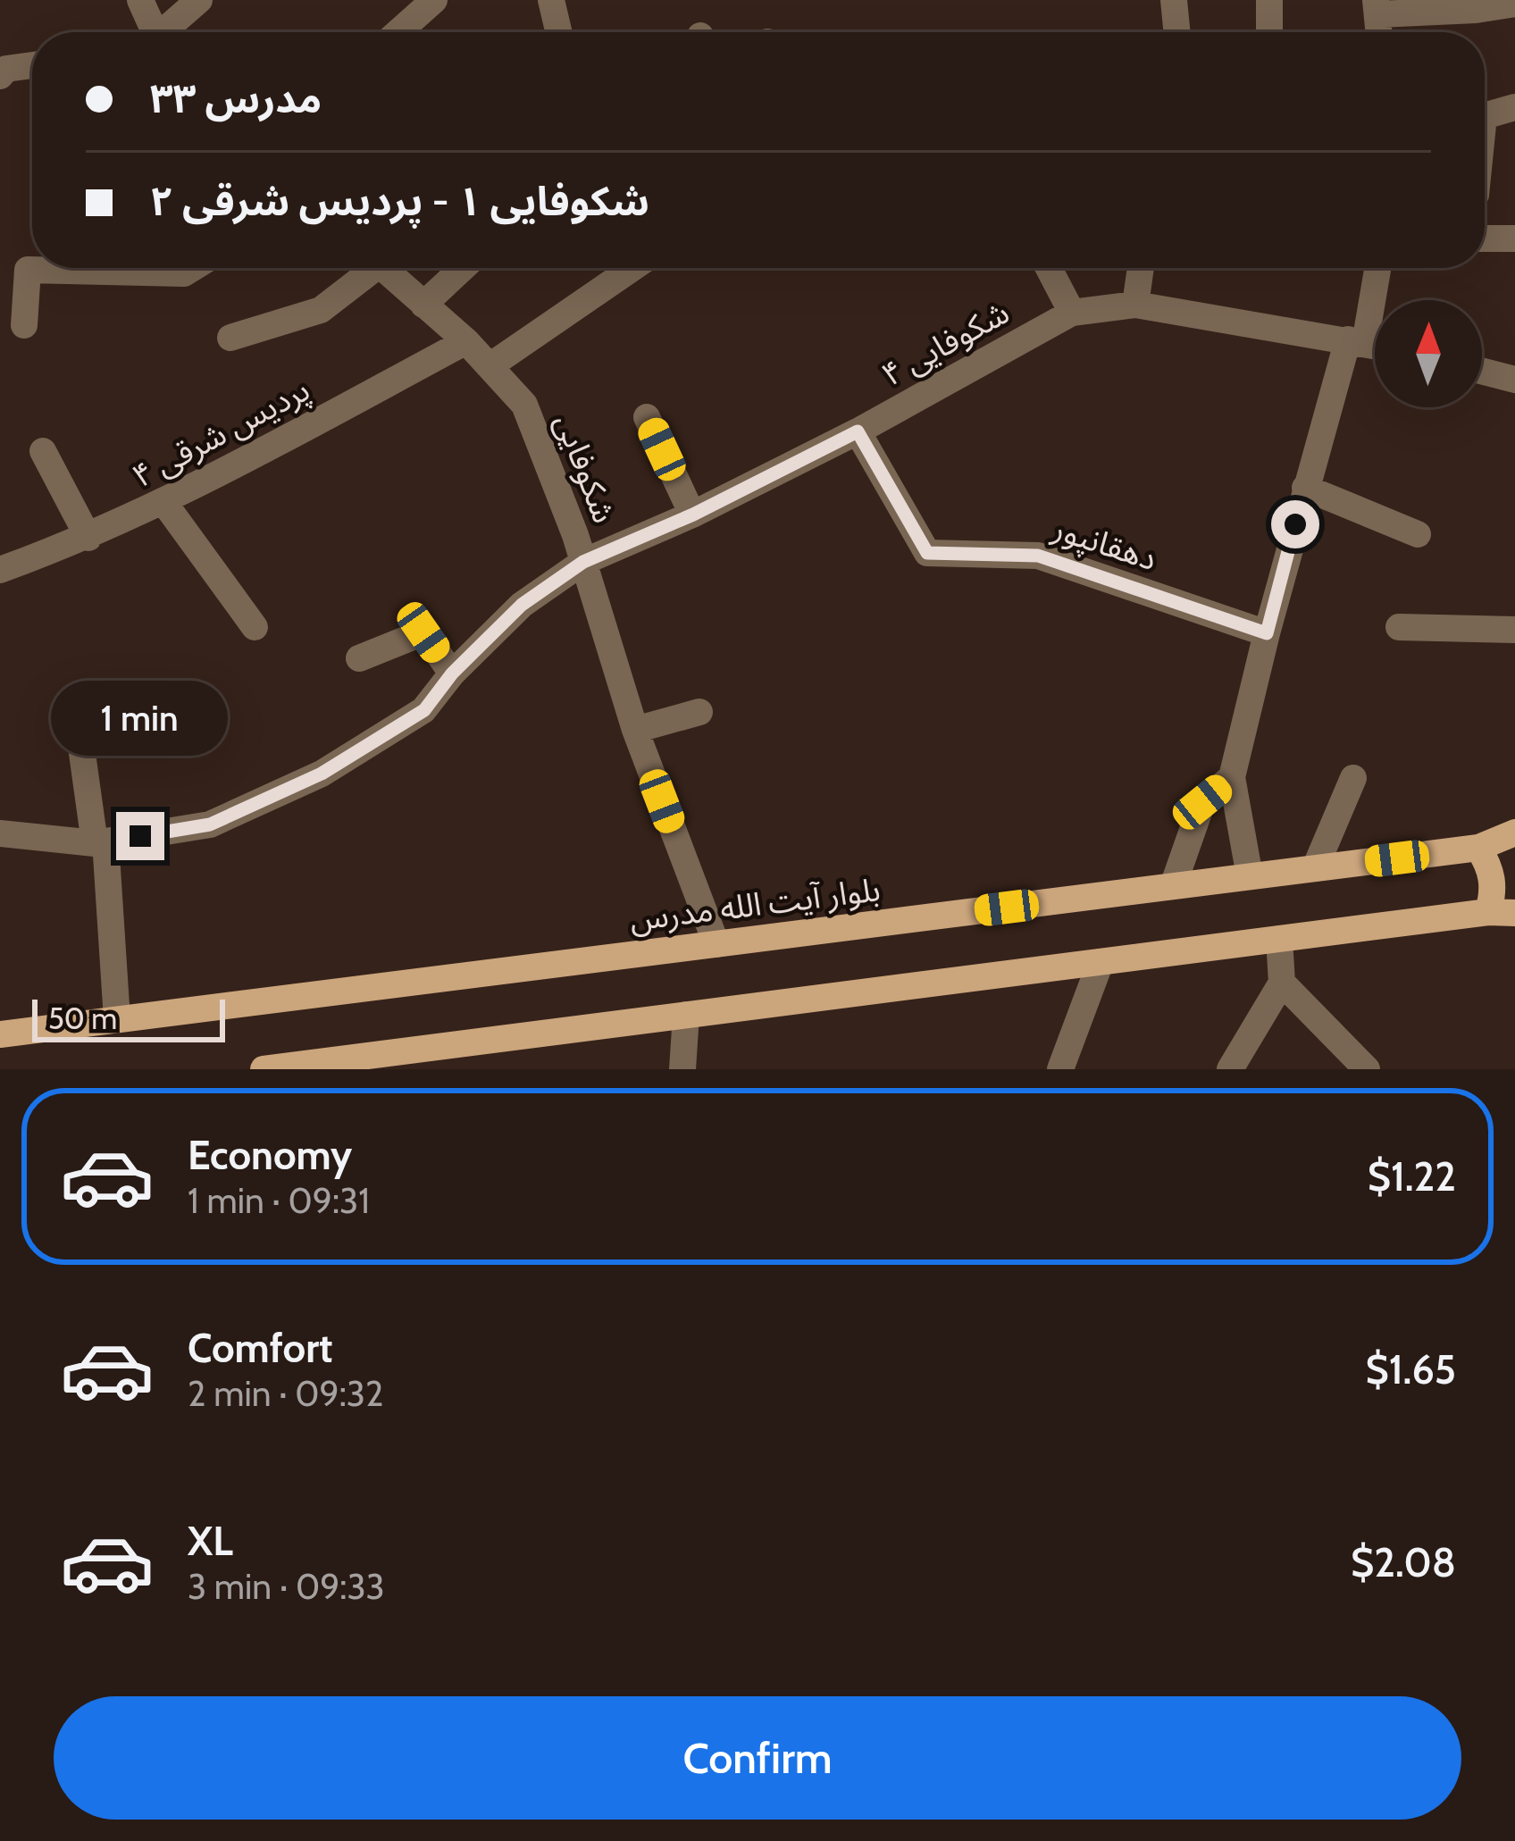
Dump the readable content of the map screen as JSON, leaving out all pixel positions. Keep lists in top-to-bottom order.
{
  "streets": {
    "main road": ["بلوار آیت الله مدرس"],
    "street": [
      "شکوفایی ۴",
      "پردیس شرقی ۴",
      "شکوفایی",
      "دهقانپور"
    ]
  },
  "crossings": [
    ["شکوفایی ۴", "شکوفایی"],
    ["شکوفایی ۴", "دهقانپور"],
    ["پردیس شرقی ۴", "شکوفایی"],
    ["شکوفایی", "بلوار آیت الله مدرس"]
  ],
  "scale_bar": "50 m",
  "north": "top",
  "page": {
    "banner": ["مدرس ۳۳", "شکوفایی ۱ - پردیس شرقی ۲"],
    "bubble": "1 min",
    "scale": "50 m",
    "list": [
      {
        "name": "Economy",
        "note": "1 min · 09:31",
        "value": "$1.22"
      },
      {
        "name": "Comfort",
        "note": "2 min · 09:32",
        "value": "$1.65"
      },
      {
        "name": "XL",
        "note": "3 min · 09:33",
        "value": "$2.08"
      }
    ],
    "buttons": "Confirm"
  }
}
